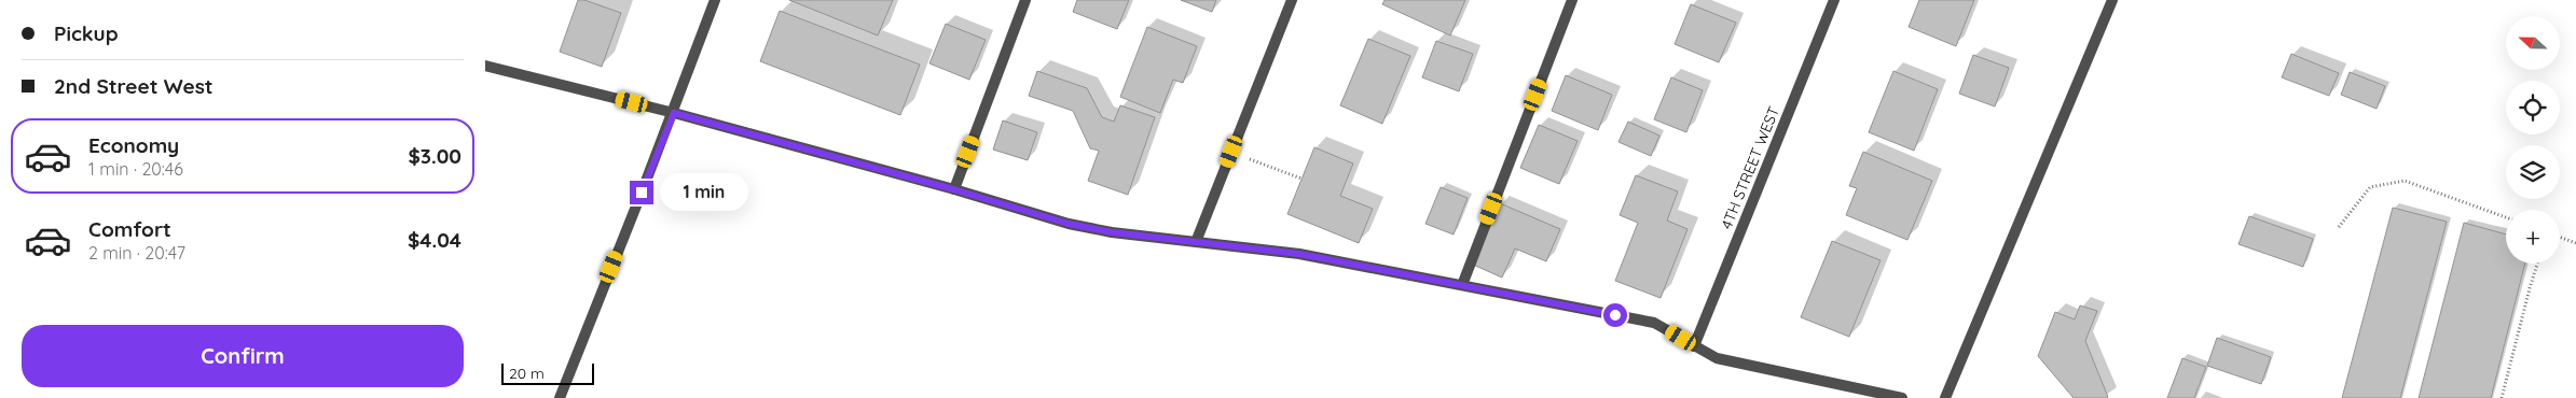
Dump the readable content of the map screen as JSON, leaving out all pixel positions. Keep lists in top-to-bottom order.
{
  "streets": {
    "street": ["4TH STREET WEST"]
  },
  "scale_bar": "20 m",
  "north": "left",
  "page": {
    "banner": ["Pickup", "2nd Street West"],
    "map_buttons": "+",
    "list": [
      {
        "name": "Economy",
        "note": "1 min · 20:46",
        "value": "$3.00"
      },
      {
        "name": "Comfort",
        "note": "2 min · 20:47",
        "value": "$4.04"
      }
    ],
    "bubble": "1 min",
    "buttons": "Confirm",
    "scale": "20 m"
  }
}
